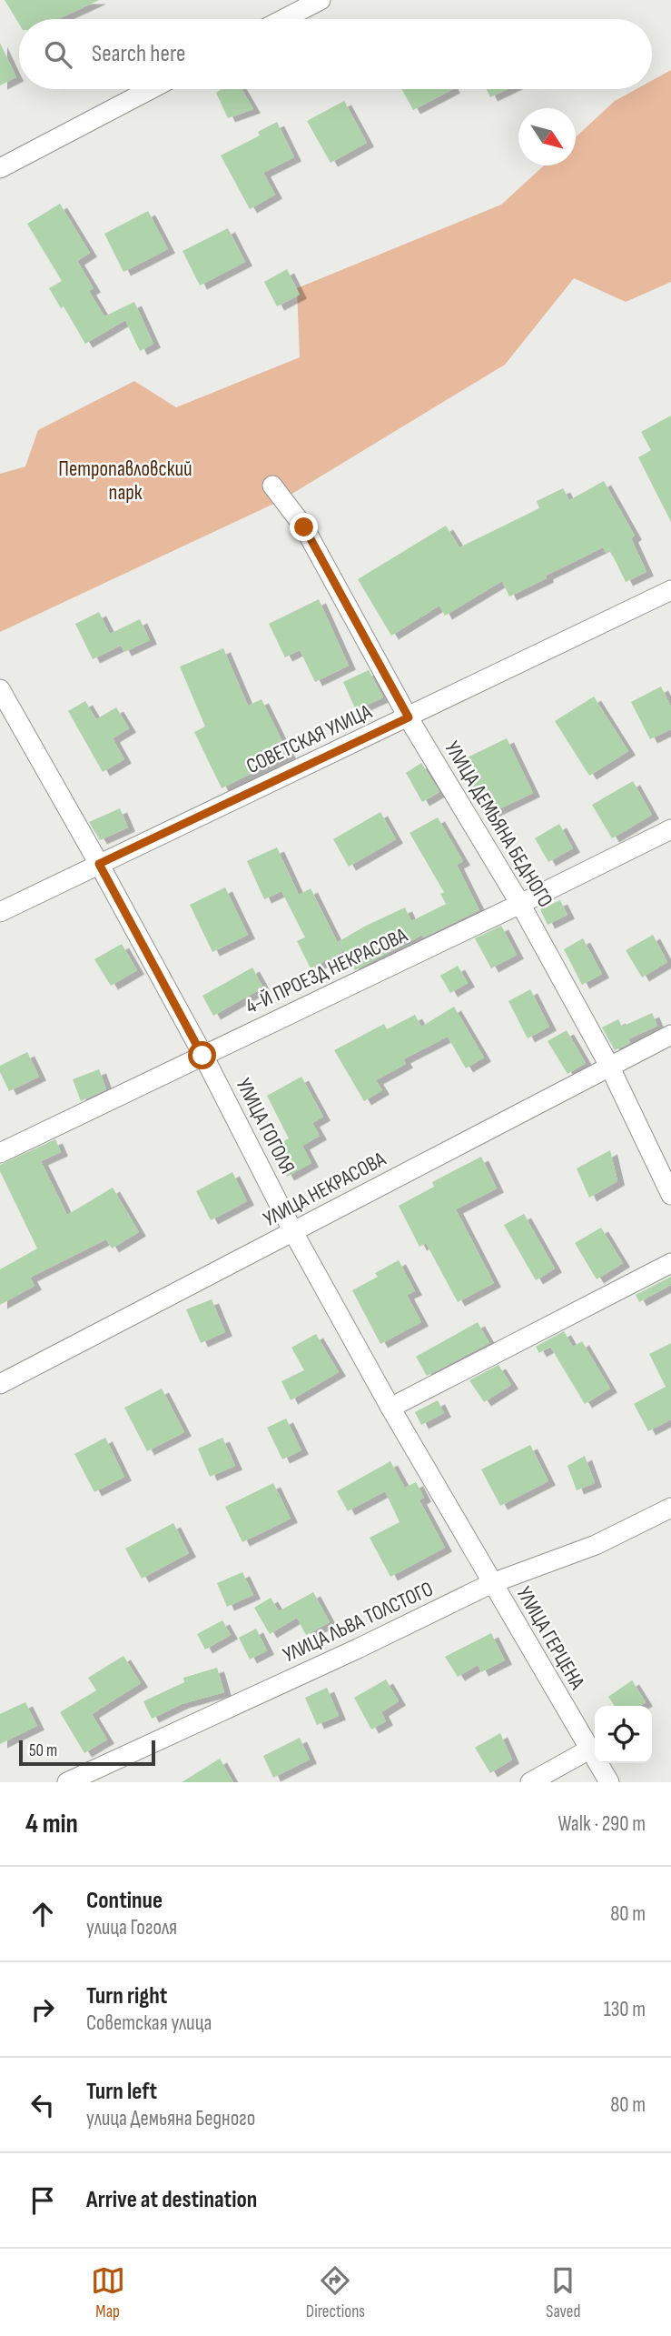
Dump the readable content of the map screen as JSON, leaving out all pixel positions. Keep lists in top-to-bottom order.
{
  "streets": {
    "street": [
      "СОВЕТСКАЯ УЛИЦА",
      "УЛИЦА ДЕМЬЯНА БЕДНОГО",
      "4-Й ПРОЕЗД НЕКРАСОВА",
      "УЛИЦА ГОГОЛЯ",
      "УЛИЦА НЕКРАСОВА",
      "УЛИЦА ЛЬВА ТОЛСТОГО",
      "УЛИЦА ГЕРЦЕНА"
    ]
  },
  "crossings": [
    ["СОВЕТСКАЯ УЛИЦА", "УЛИЦА ДЕМЬЯНА БЕДНОГО"],
    ["СОВЕТСКАЯ УЛИЦА", "УЛИЦА ГОГОЛЯ"],
    ["УЛИЦА ДЕМЬЯНА БЕДНОГО", "4-Й ПРОЕЗД НЕКРАСОВА"],
    ["УЛИЦА ДЕМЬЯНА БЕДНОГО", "УЛИЦА НЕКРАСОВА"],
    ["4-Й ПРОЕЗД НЕКРАСОВА", "УЛИЦА ГОГОЛЯ"],
    ["УЛИЦА ГОГОЛЯ", "УЛИЦА НЕКРАСОВА"],
    ["УЛИЦА ГОГОЛЯ", "УЛИЦА ЛЬВА ТОЛСТОГО"],
    ["УЛИЦА ГОГОЛЯ", "УЛИЦА ГЕРЦЕНА"],
    ["УЛИЦА ЛЬВА ТОЛСТОГО", "УЛИЦА ГЕРЦЕНА"]
  ],
  "parks": ["Петропавловский парк"],
  "scale_bar": "50 m",
  "north": "bottom right",
  "page": {
    "search": "Search here",
    "scale": "50 m",
    "heading": ["4 min", "Walk · 290 m"],
    "list": [
      ["Continue", "улица Гоголя", "80 m"],
      ["Turn right", "Советская улица", "130 m"],
      ["Turn left", "улица Демьяна Бедного", "80 m"],
      "Arrive at destination"
    ],
    "nav": ["Map", "Directions", "Saved"]
  }
}
